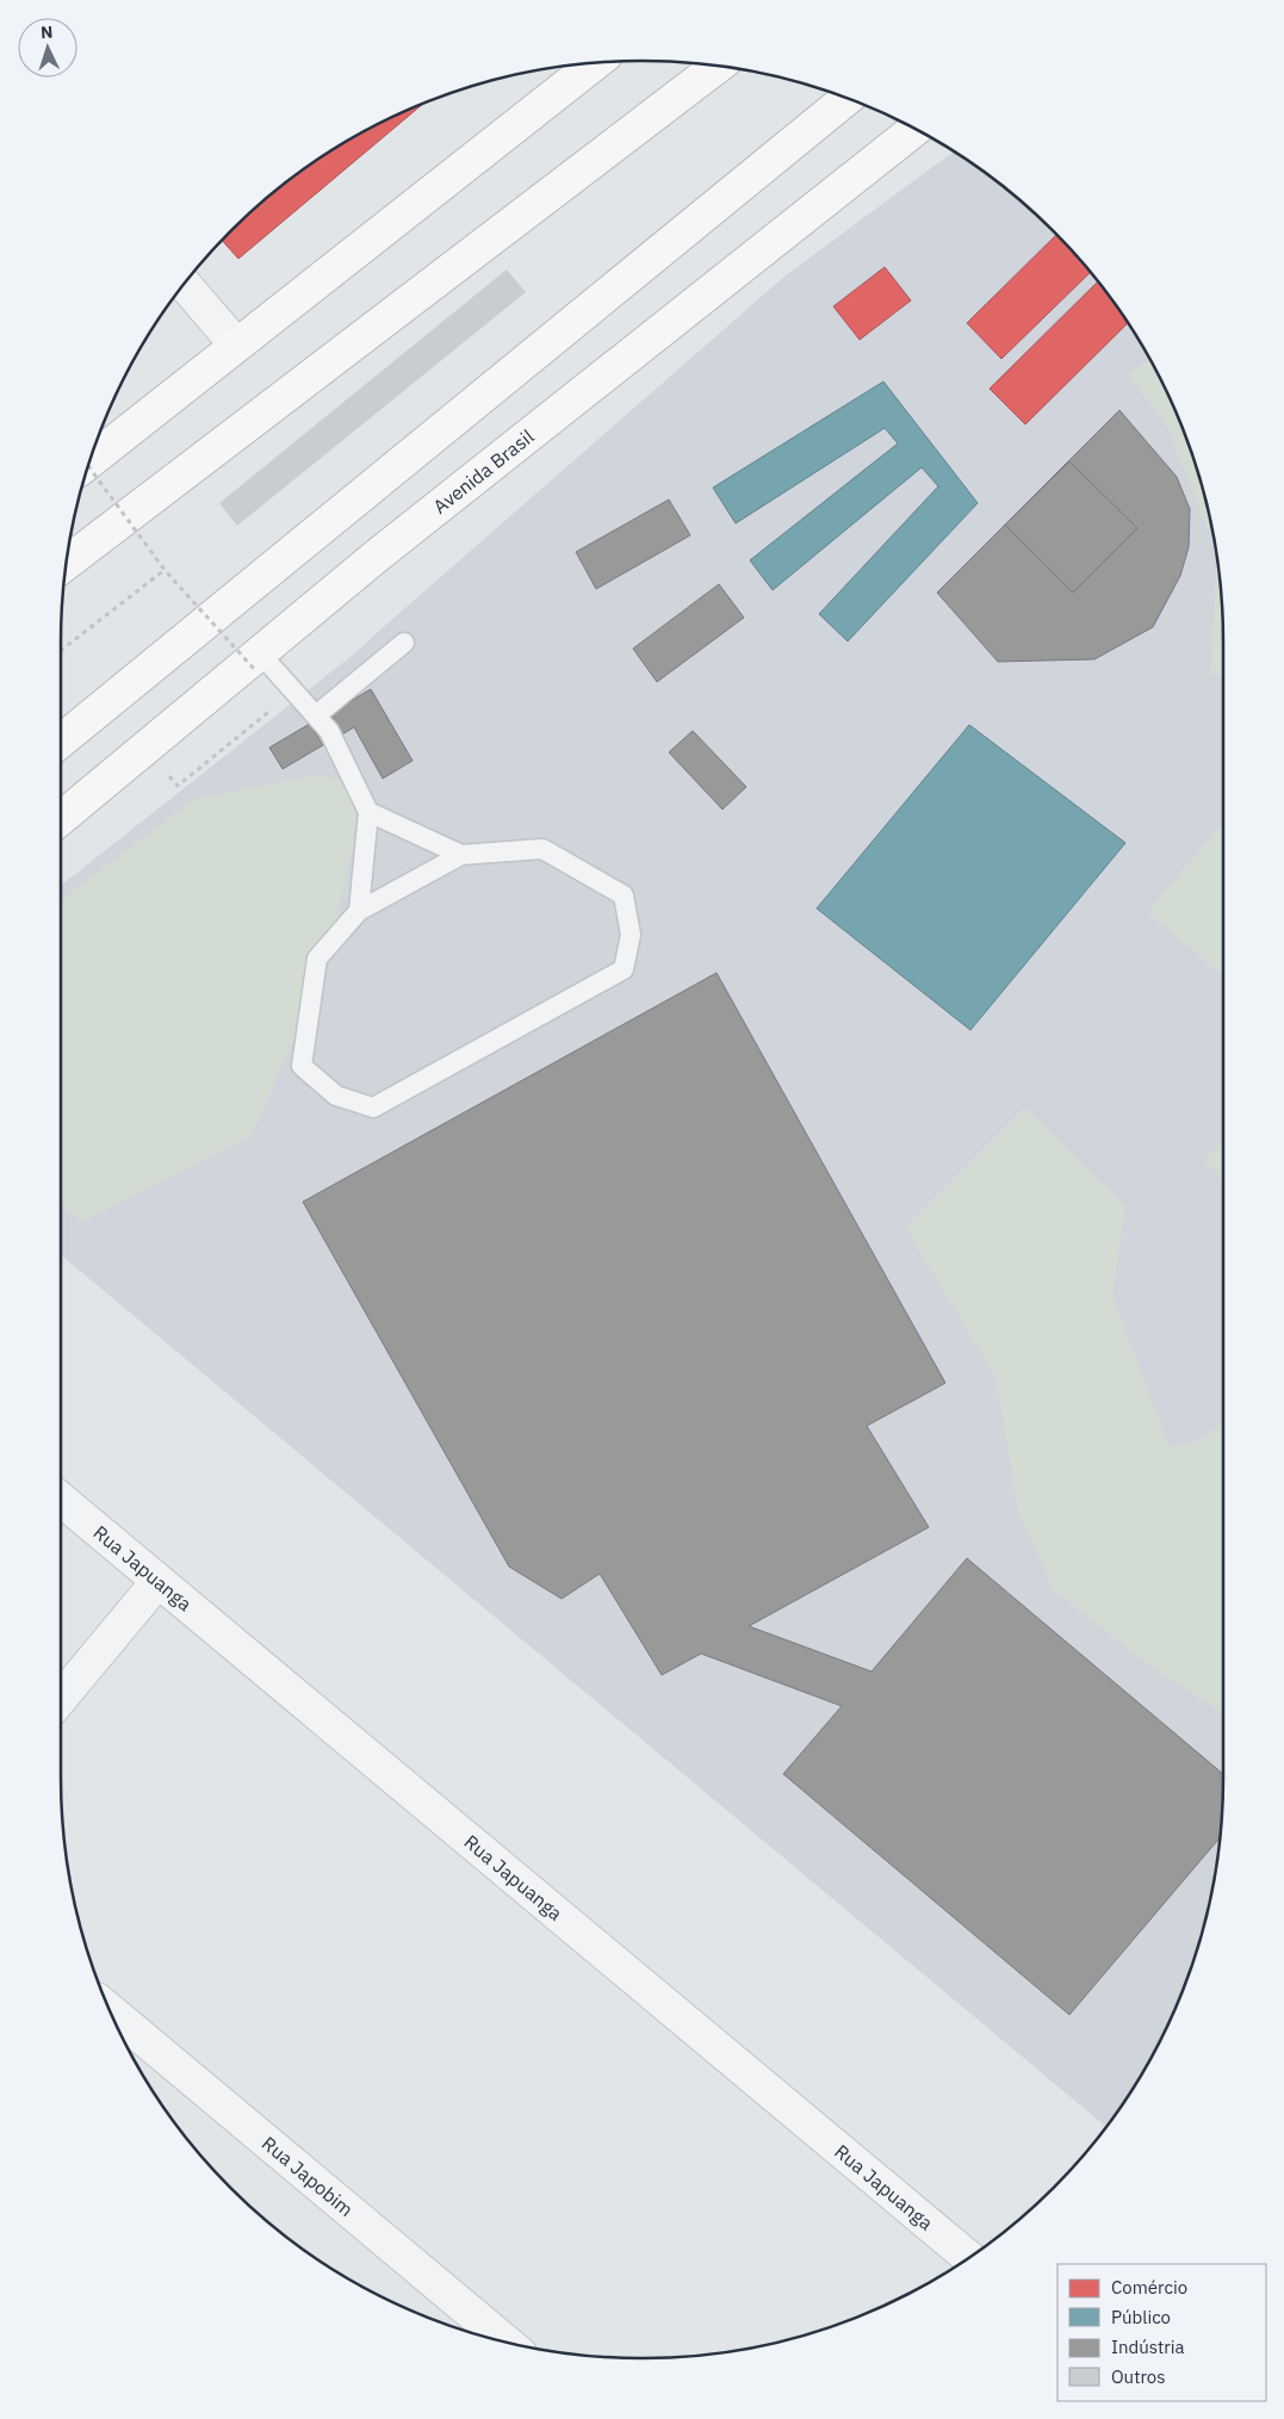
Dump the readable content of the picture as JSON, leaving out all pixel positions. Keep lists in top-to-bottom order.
{
  "streets": {
    "highway": ["Avenida Brasil"],
    "street": ["Rua Japuanga", "Rua Japobim"]
  },
  "legend": [
    "Comércio",
    "Público",
    "Indústria",
    "Outros"
  ],
  "north": "top"
}
